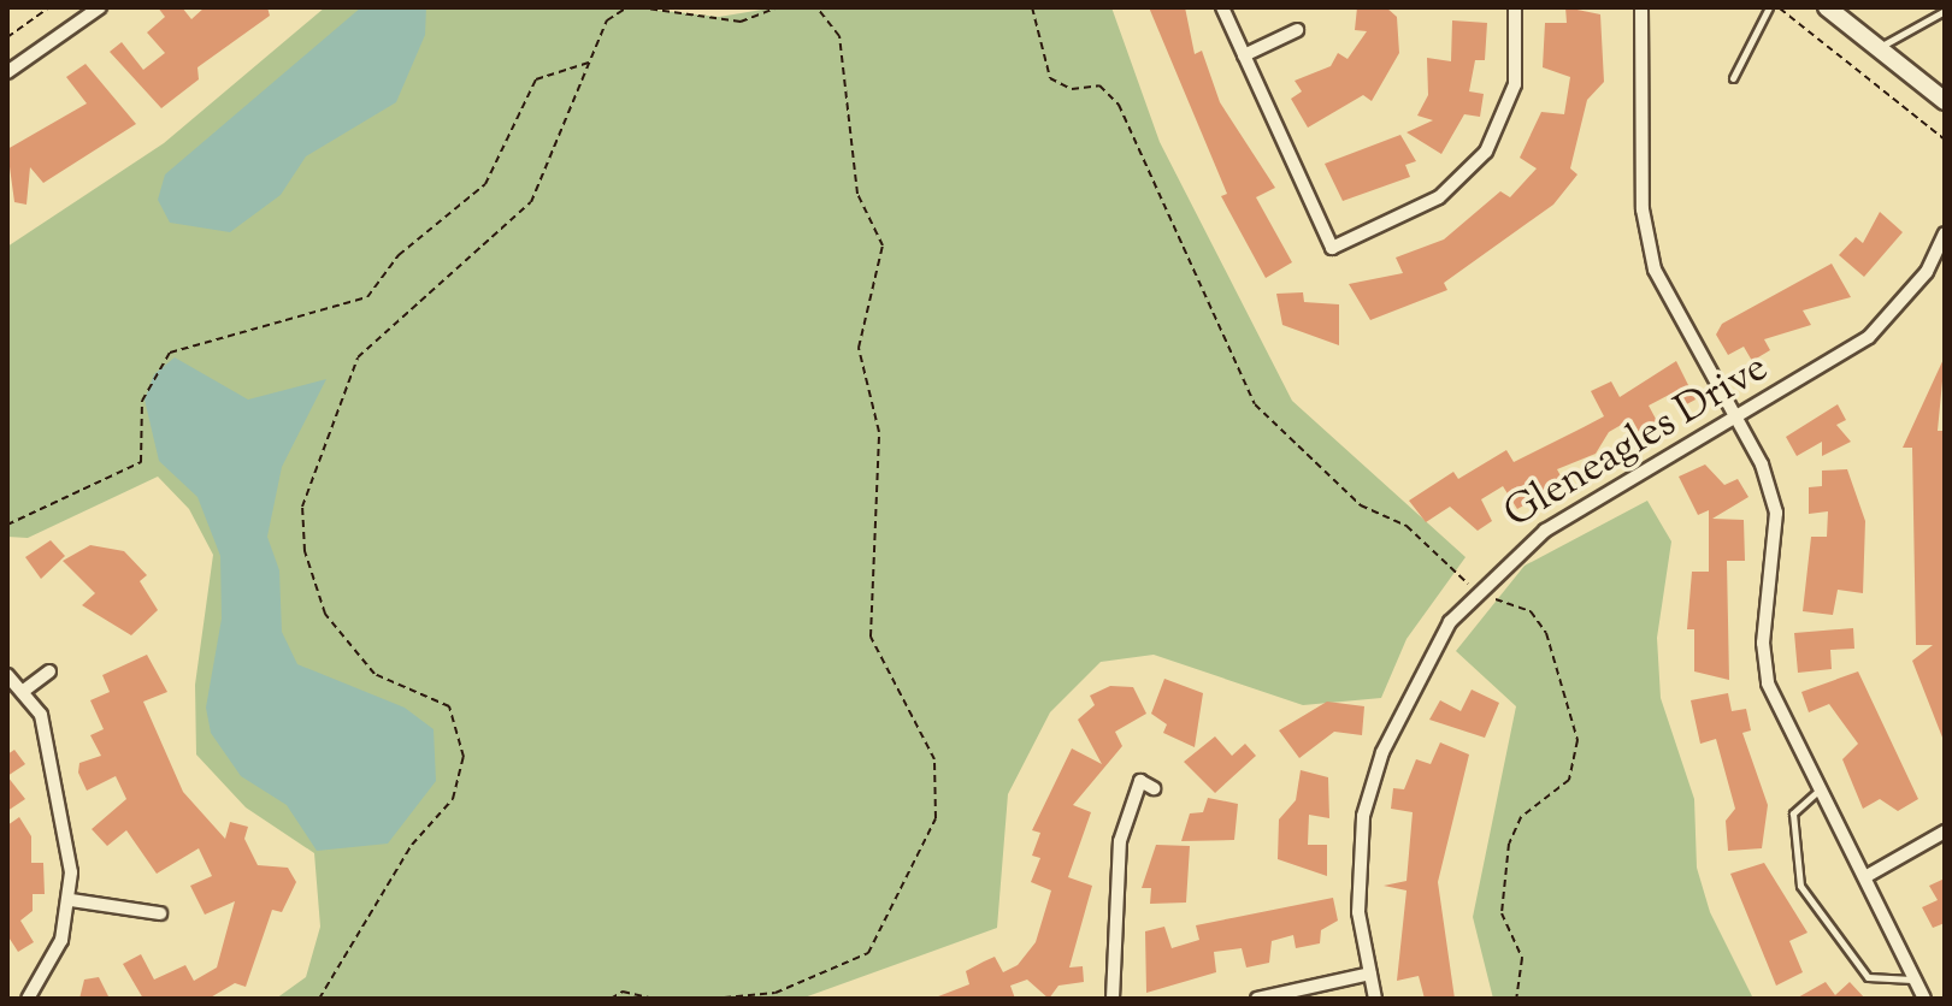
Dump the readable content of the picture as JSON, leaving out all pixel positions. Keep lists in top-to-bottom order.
{
  "streets": {
    "street": ["Gleneagles Drive"]
  }
}
